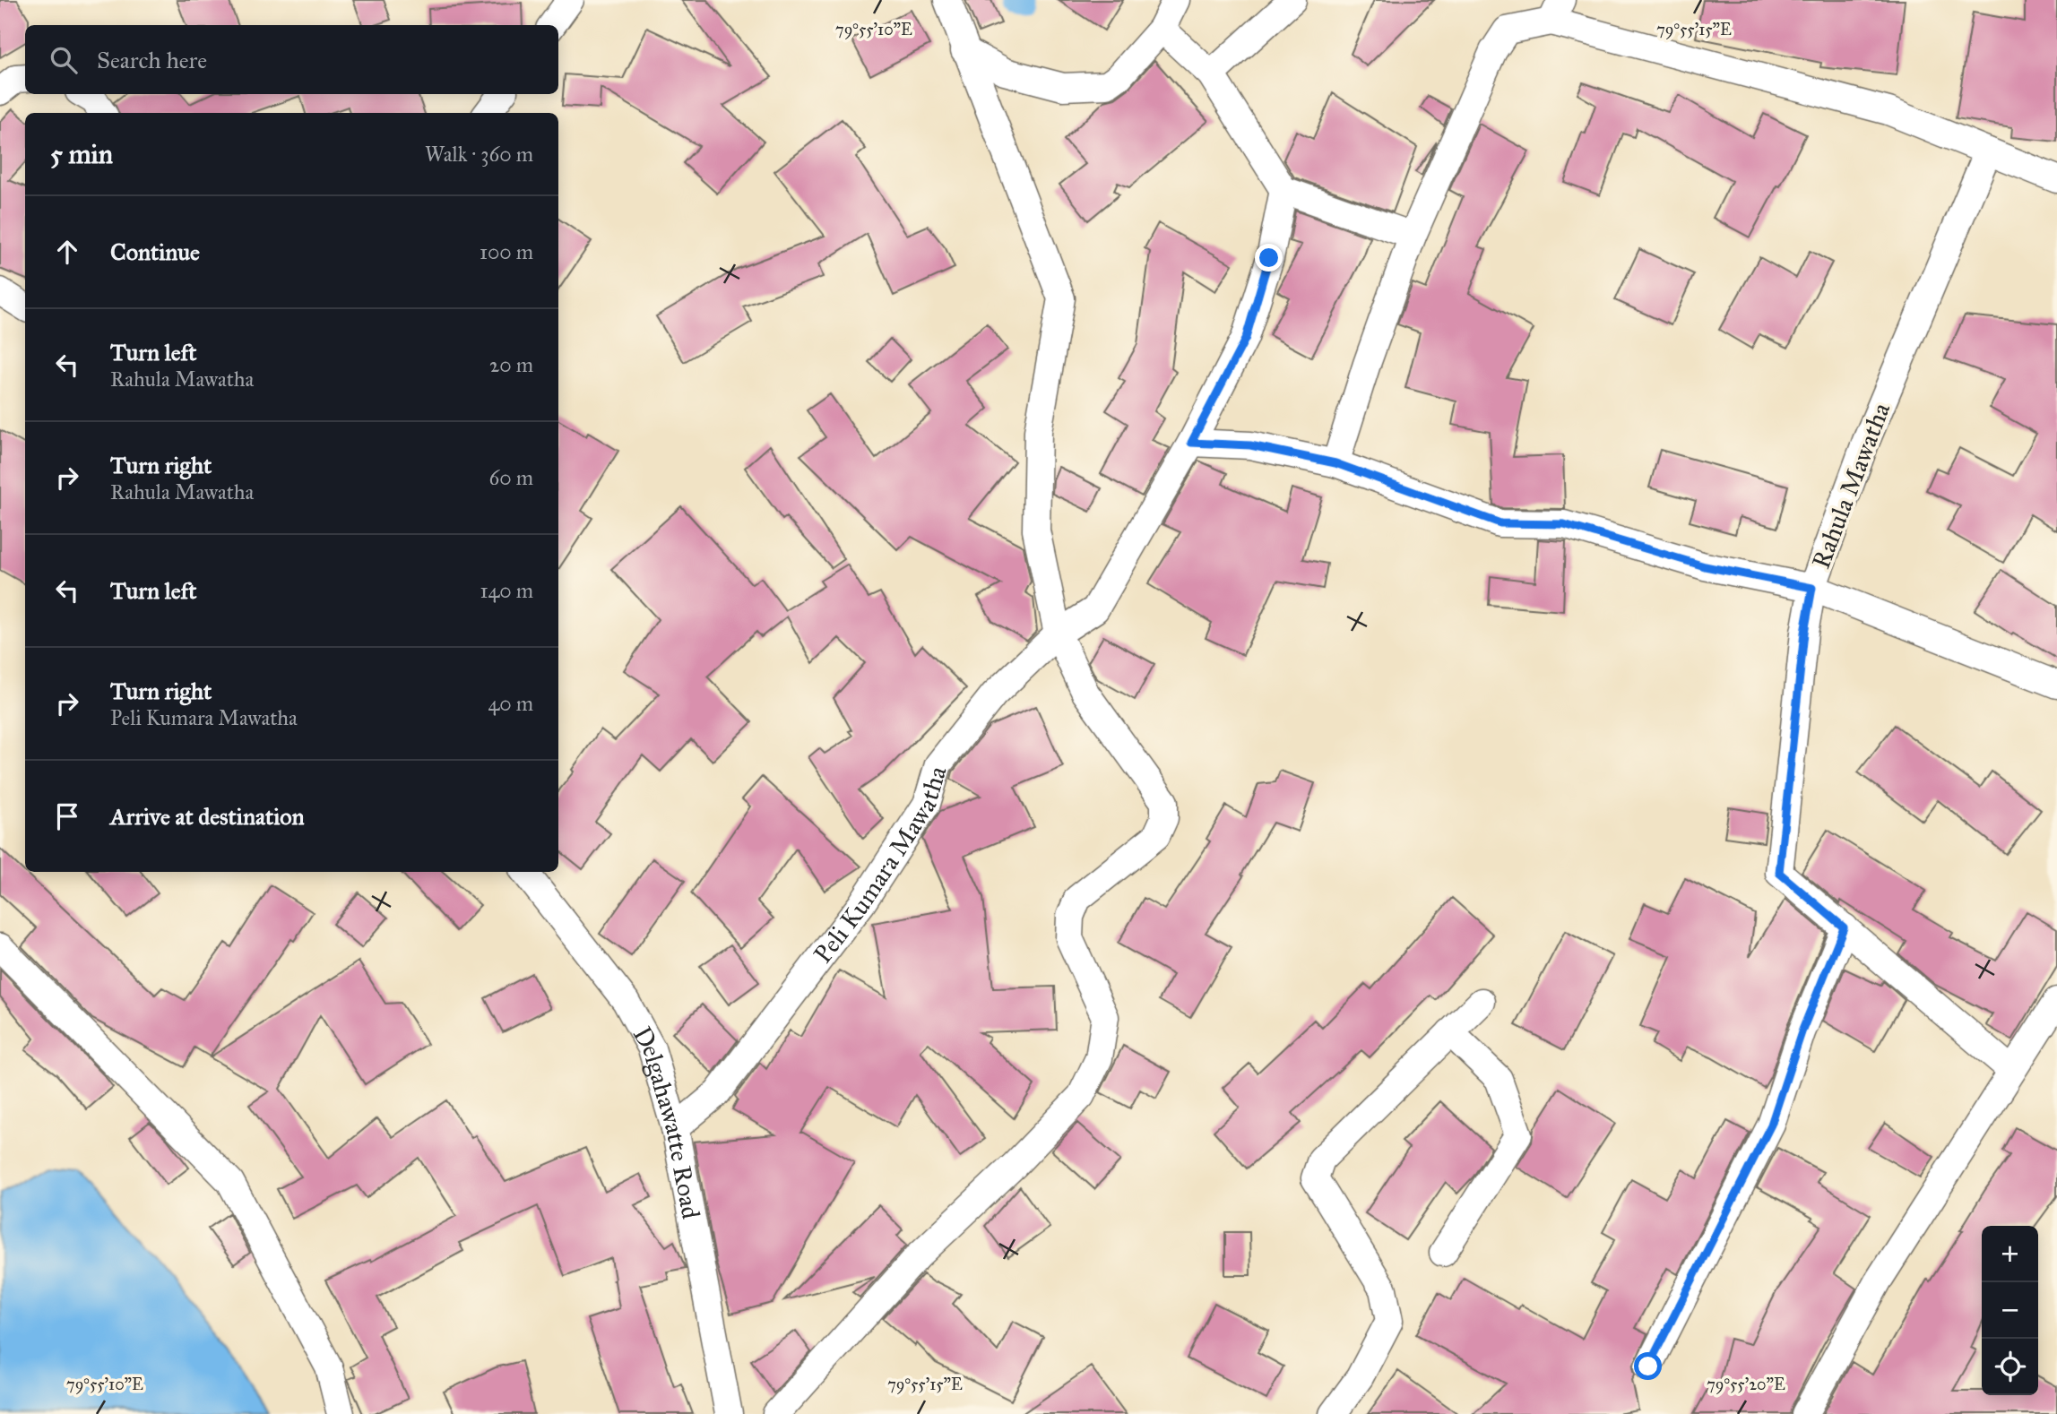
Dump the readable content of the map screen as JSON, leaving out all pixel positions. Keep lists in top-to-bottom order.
{
  "streets": {
    "street": ["Rahula Mawatha", "Peli Kumara Mawatha", "Delgahawatte Road"]
  },
  "crossings": [
    ["Peli Kumara Mawatha", "Delgahawatte Road"]
  ],
  "page": {
    "search": "Search here",
    "heading": ["5 min", "Walk · 360 m"],
    "list": [
      ["Continue", "100 m"],
      ["Turn left", "Rahula Mawatha", "20 m"],
      ["Turn right", "Rahula Mawatha", "60 m"],
      ["Turn left", "140 m"],
      ["Turn right", "Peli Kumara Mawatha", "40 m"],
      "Arrive at destination"
    ],
    "map_buttons": ["+", "−"]
  },
  "coordinates": ["79°55'10\"E", "79°55'15\"E", "79°55'20\"E"]
}
